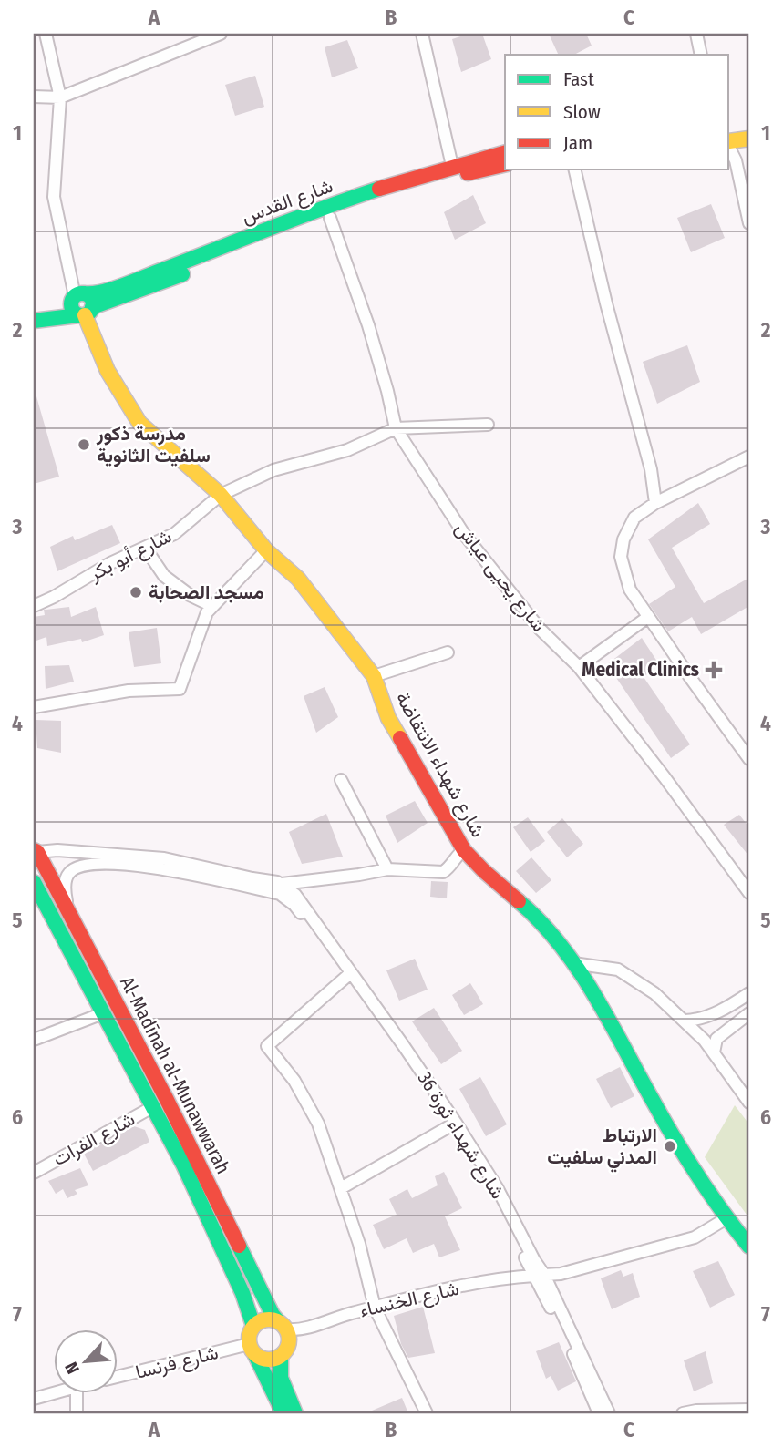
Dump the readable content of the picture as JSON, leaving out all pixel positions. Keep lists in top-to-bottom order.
{
  "streets": {
    "main road": ["شارع القدس", "شارع شهداء الانتفاضة", "Al-Madīnah al-Munawwarah"],
    "street": [
      "شارع أبو بكر",
      "شارع يحيى عياش",
      "شارع شهداء ثورة 36",
      "شارع الفرات",
      "شارع الخنساء",
      "شارع فرنسا"
    ]
  },
  "crossings": [
    ["شارع القدس", "شارع يحيى عياش"],
    ["شارع القدس", "شارع شهداء الانتفاضة"],
    ["شارع أبو بكر", "شارع يحيى عياش"],
    ["شارع أبو بكر", "شارع شهداء الانتفاضة"],
    ["شارع شهداء الانتفاضة", "شارع الخنساء"],
    ["Al-Madīnah al-Munawwarah", "شارع الخنساء"],
    ["Al-Madīnah al-Munawwarah", "شارع فرنسا"],
    ["شارع شهداء ثورة 36", "شارع الخنساء"],
    ["شارع الخنساء", "شارع فرنسا"]
  ],
  "places": {
    "other": ["مدرسة ذكور سلفيت الثانوية", "مسجد الصحابة", "الارتباط المدني سلفيت"],
    "health": ["Medical Clinics"]
  },
  "legend": ["Fast", "Slow", "Jam"],
  "north": "bottom left",
  "grid": {
    "columns": ["A", "B", "C"],
    "rows": [
      "1",
      "2",
      "3",
      "4",
      "5",
      "6",
      "7"
    ]
  }
}
